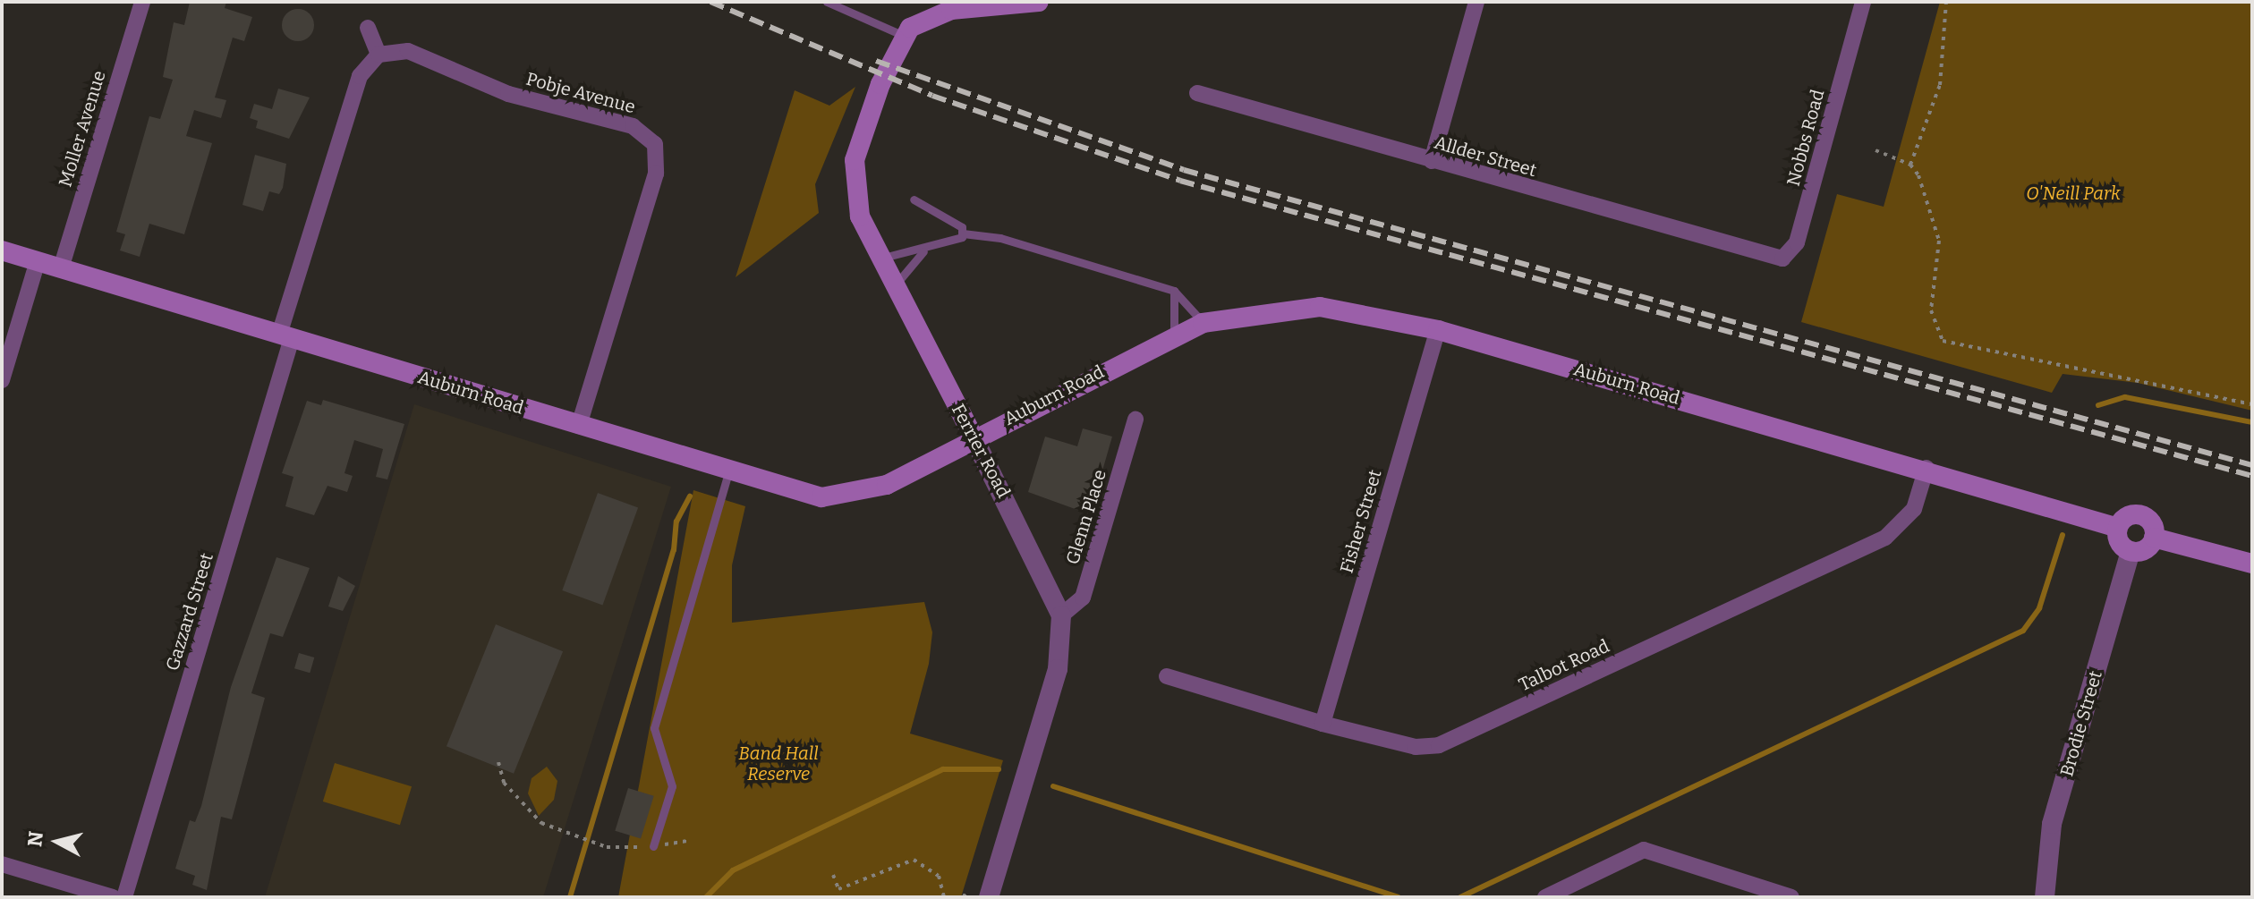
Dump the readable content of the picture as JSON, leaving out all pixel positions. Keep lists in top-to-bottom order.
{
  "streets": {
    "main road": ["Auburn Road", "Ferrier Road"],
    "street": [
      "Pobje Avenue",
      "Moller Avenue",
      "Nobbs Road",
      "Allder Street",
      "Glenn Place",
      "Fisher Street",
      "Gazzard Street",
      "Talbot Road",
      "Brodie Street"
    ]
  },
  "crossings": [
    ["Pobje Avenue", "Auburn Road"],
    ["Moller Avenue", "Auburn Road"],
    ["Nobbs Road", "Allder Street"],
    ["Auburn Road", "Ferrier Road"],
    ["Auburn Road", "Fisher Street"],
    ["Auburn Road", "Gazzard Street"],
    ["Auburn Road", "Talbot Road"],
    ["Auburn Road", "Brodie Street"],
    ["Ferrier Road", "Glenn Place"],
    ["Fisher Street", "Talbot Road"]
  ],
  "parks": ["O'Neill Park", "Band Hall Reserve"],
  "north": "left"
}
